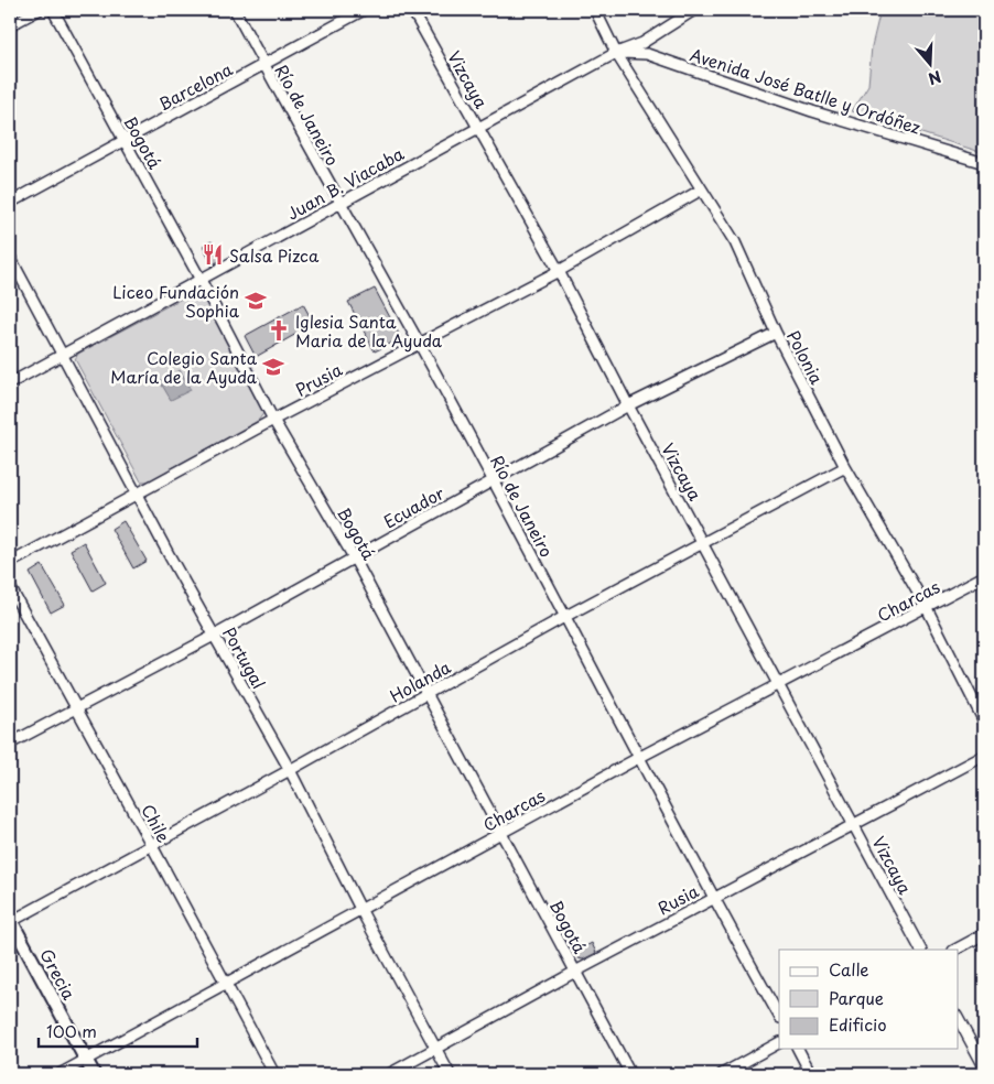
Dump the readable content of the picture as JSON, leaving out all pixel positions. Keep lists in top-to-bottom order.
{
  "streets": {
    "street": [
      "Vizcaya",
      "Barcelona",
      "Avenida José Batlle y Ordóñez",
      "Río de Janeiro",
      "Bogotá",
      "Juan B. Viacaba",
      "Polonia",
      "Prusia",
      "Ecuador",
      "Charcas",
      "Portugal",
      "Holanda",
      "Chile",
      "Rusia",
      "Grecia"
    ]
  },
  "crossings": [
    ["Vizcaya", "Juan B. Viacaba"],
    ["Vizcaya", "Prusia"],
    ["Vizcaya", "Ecuador"],
    ["Vizcaya", "Charcas"],
    ["Vizcaya", "Holanda"],
    ["Vizcaya", "Rusia"],
    ["Barcelona", "Río de Janeiro"],
    ["Barcelona", "Bogotá"],
    ["Avenida José Batlle y Ordóñez", "Juan B. Viacaba"],
    ["Avenida José Batlle y Ordóñez", "Polonia"],
    ["Río de Janeiro", "Juan B. Viacaba"],
    ["Río de Janeiro", "Prusia"],
    ["Río de Janeiro", "Ecuador"],
    ["Río de Janeiro", "Charcas"],
    ["Río de Janeiro", "Holanda"],
    ["Río de Janeiro", "Rusia"],
    ["Bogotá", "Juan B. Viacaba"],
    ["Bogotá", "Prusia"],
    ["Bogotá", "Ecuador"],
    ["Bogotá", "Charcas"],
    ["Bogotá", "Holanda"],
    ["Bogotá", "Rusia"],
    ["Juan B. Viacaba", "Polonia"],
    ["Juan B. Viacaba", "Portugal"],
    ["Polonia", "Prusia"],
    ["Polonia", "Ecuador"],
    ["Polonia", "Charcas"],
    ["Polonia", "Holanda"],
    ["Prusia", "Portugal"],
    ["Ecuador", "Portugal"],
    ["Ecuador", "Chile"],
    ["Charcas", "Portugal"],
    ["Charcas", "Chile"],
    ["Charcas", "Grecia"],
    ["Portugal", "Holanda"],
    ["Portugal", "Rusia"],
    ["Holanda", "Chile"],
    ["Holanda", "Grecia"]
  ],
  "places": {
    "restaurant": ["Salsa Pizca"],
    "school or university": ["Liceo Fundación Sophia", "Colegio Santa María de la Ayuda"],
    "church": ["Iglesia Santa Maria de la Ayuda"]
  },
  "legend": ["Calle", "Parque", "Edificio"],
  "scale_bar": "100 m",
  "north": "bottom"
}
